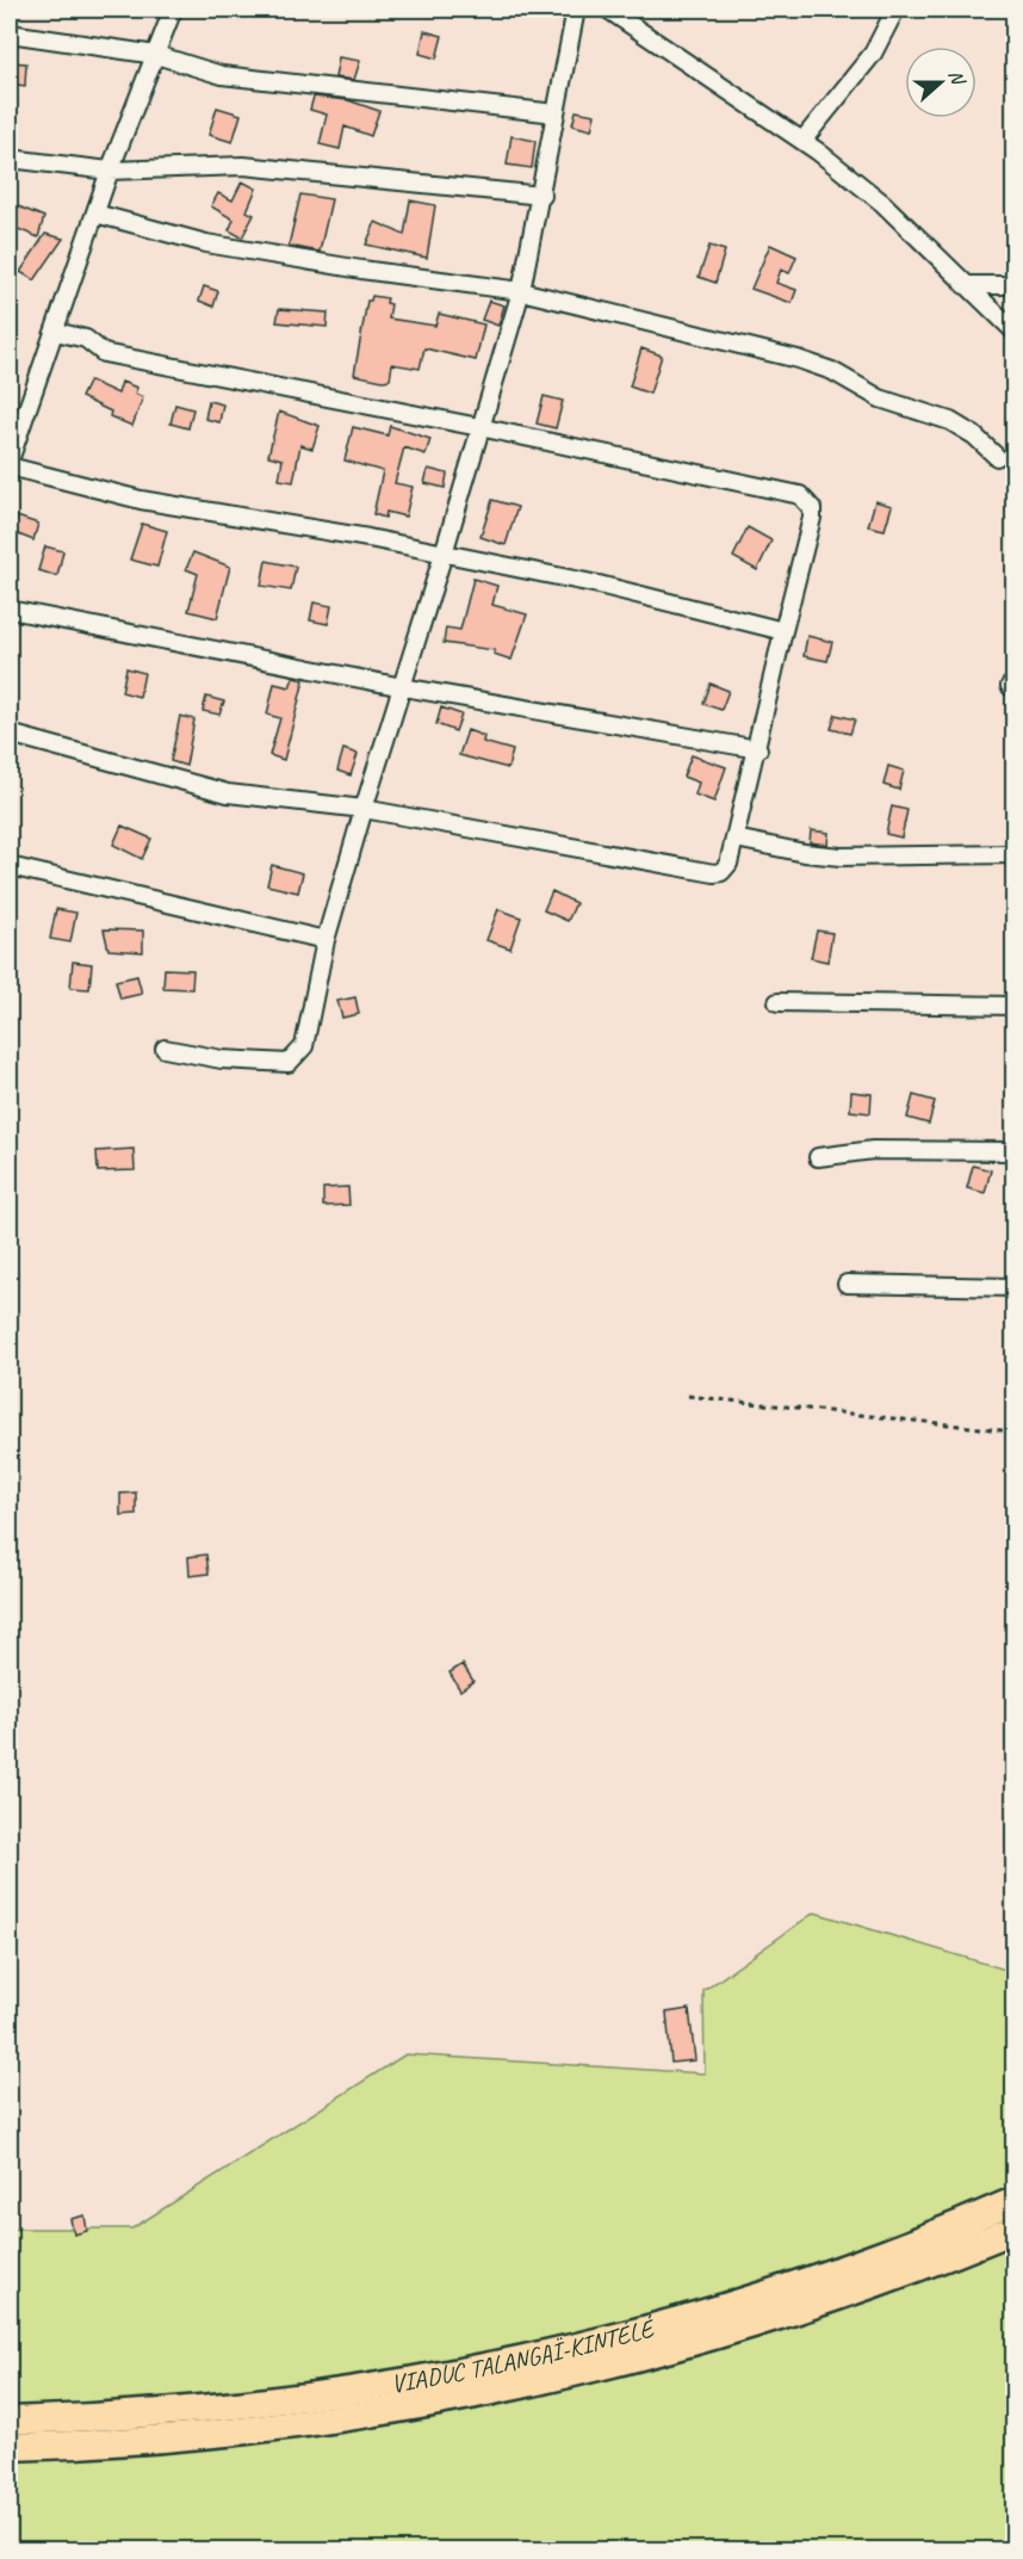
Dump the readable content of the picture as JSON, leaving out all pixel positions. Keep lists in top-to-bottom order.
{
  "streets": {
    "highway": ["VIADUC TALANGAÏ-KINTÉLÉ"]
  },
  "north": "right"
}
